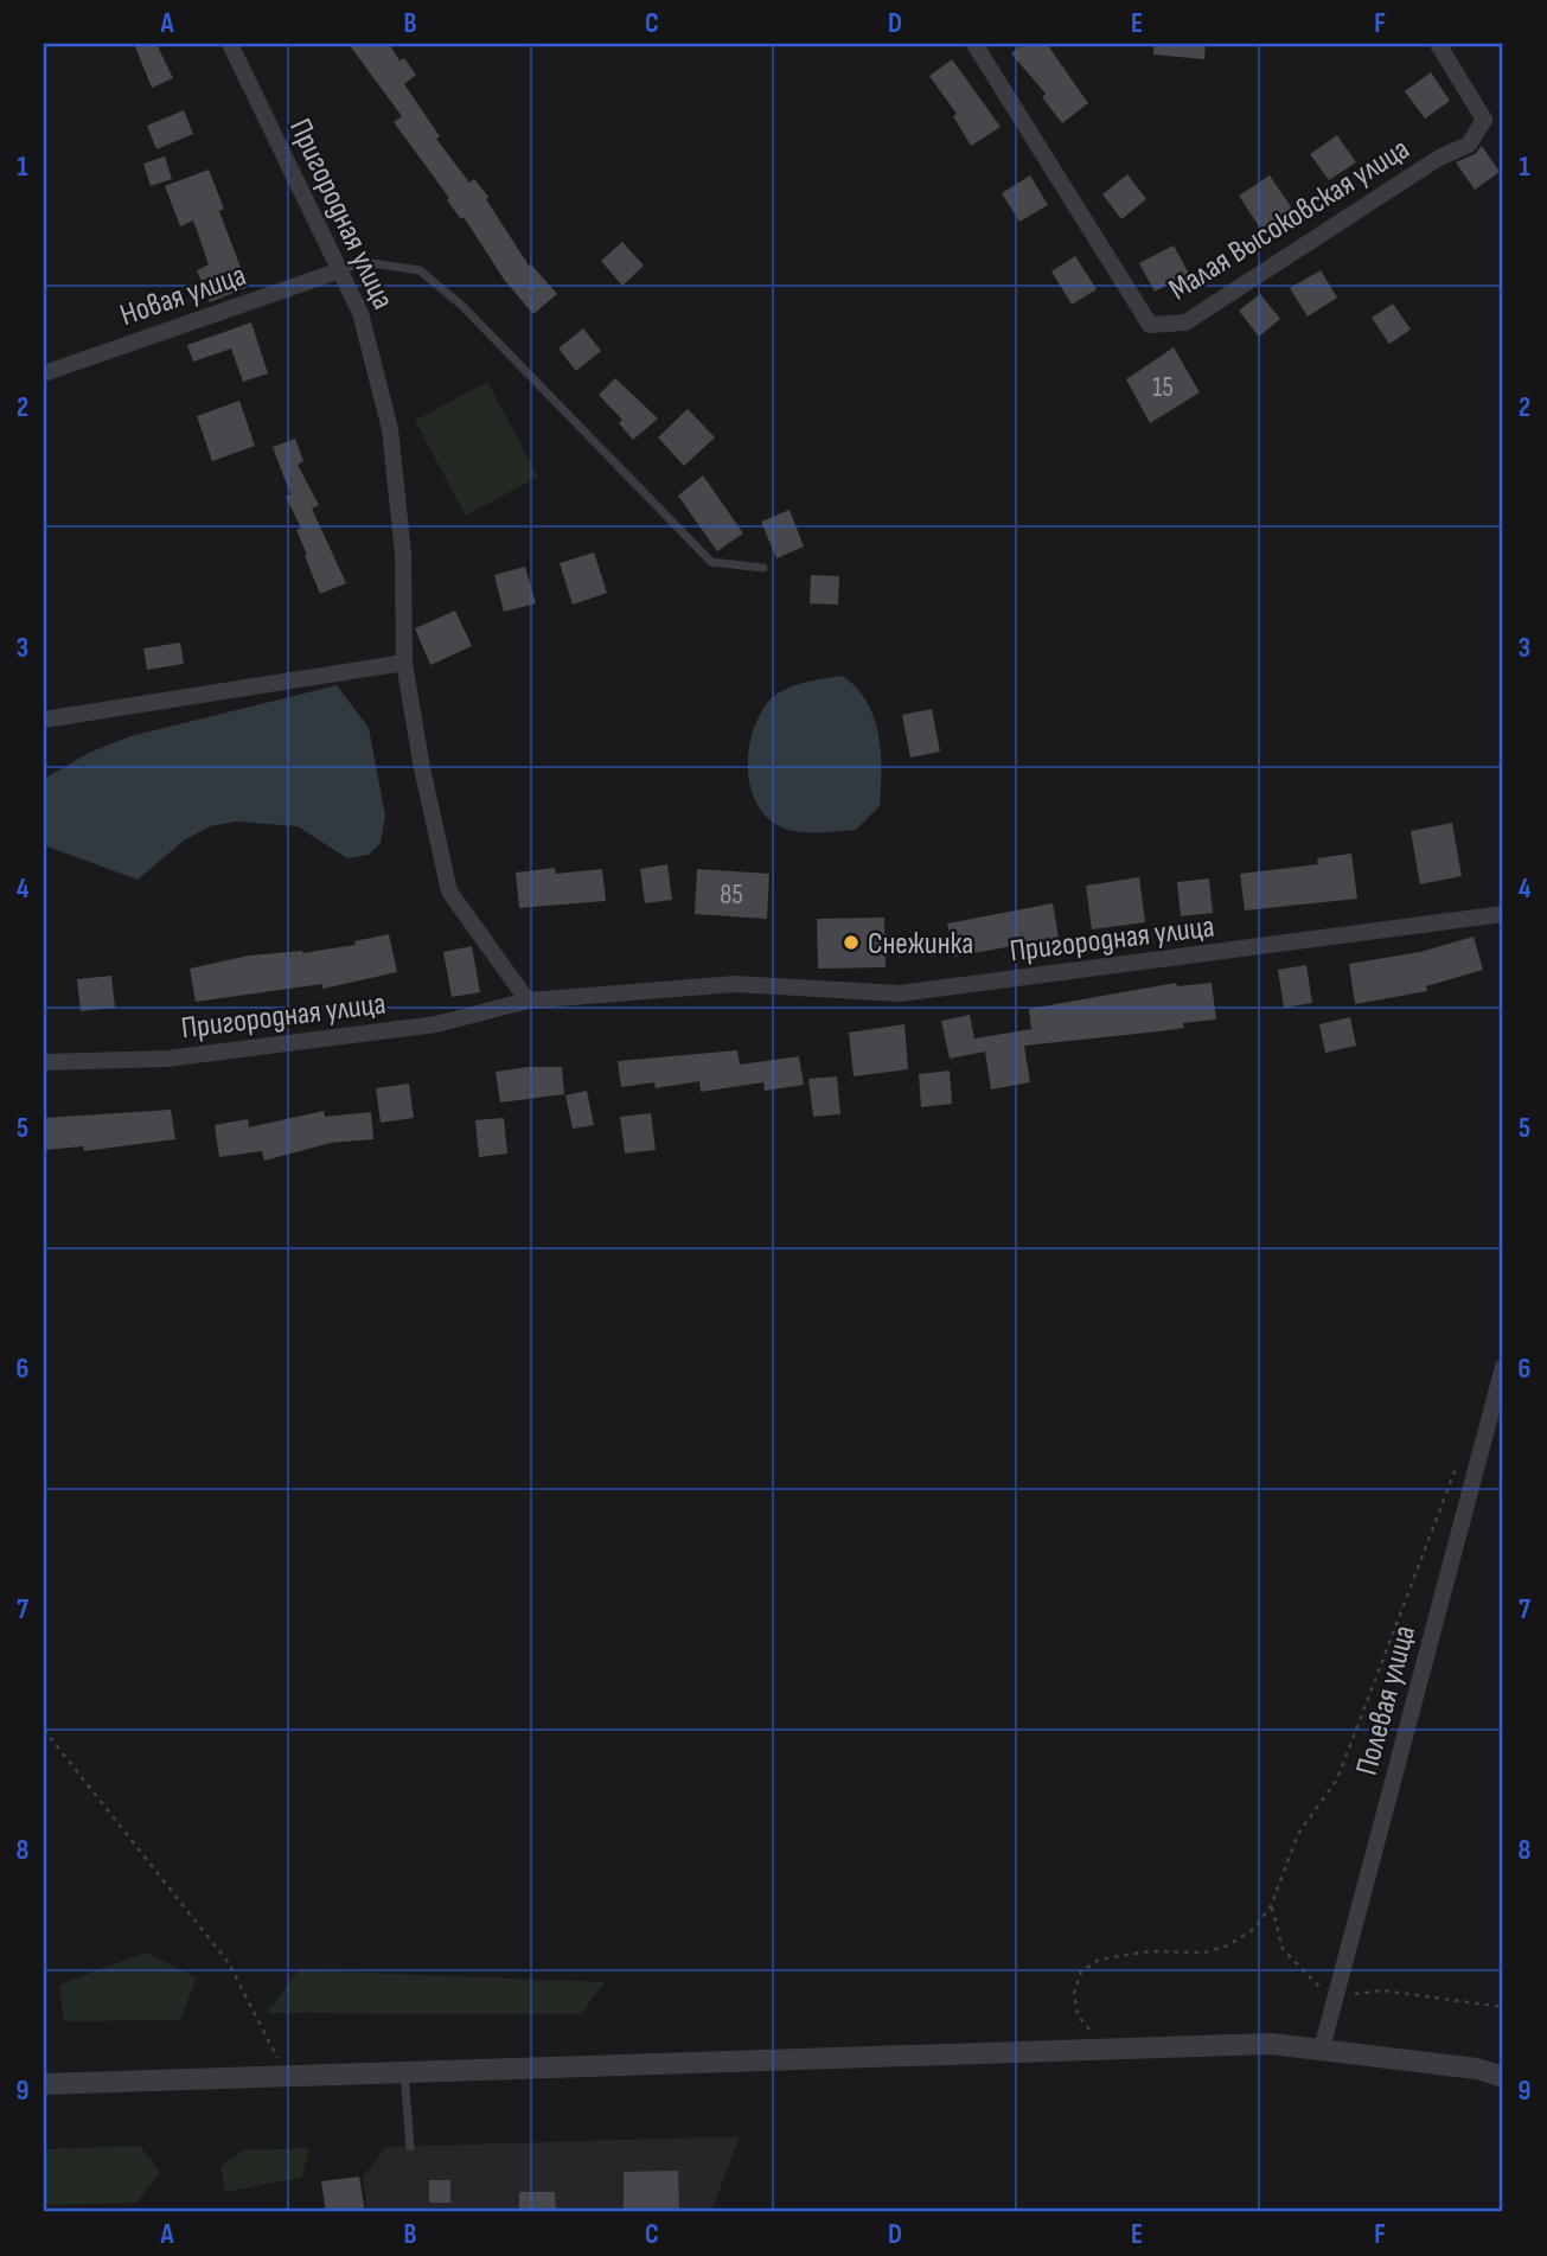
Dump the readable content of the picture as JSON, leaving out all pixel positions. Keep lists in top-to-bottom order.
{
  "streets": {
    "street": [
      "Пригородная улица",
      "Малая Высоковская улица",
      "Новая улица",
      "Полевая улица"
    ]
  },
  "crossings": [
    ["Пригородная улица", "Новая улица"]
  ],
  "places": ["Снежинка"],
  "house_numbers": ["15", "85"],
  "grid": {
    "columns": [
      "A",
      "B",
      "C",
      "D",
      "E",
      "F"
    ],
    "rows": [
      "1",
      "2",
      "3",
      "4",
      "5",
      "6",
      "7",
      "8",
      "9"
    ]
  }
}
